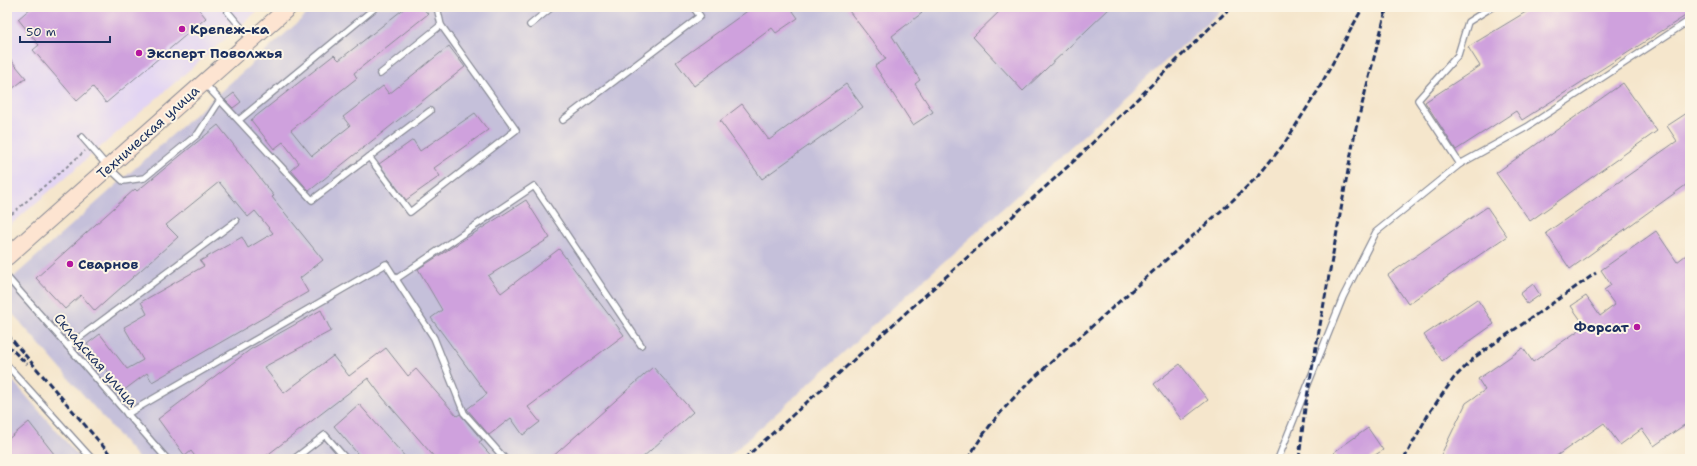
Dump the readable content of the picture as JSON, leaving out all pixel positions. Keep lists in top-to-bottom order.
{
  "streets": {
    "main road": ["Техническая улица"],
    "lane": ["Складская улица"]
  },
  "places": [
    "Крепеж-ка",
    "Эксперт Поволжья",
    "Сварнов",
    "Форсат"
  ],
  "scale_bar": "50 m"
}
